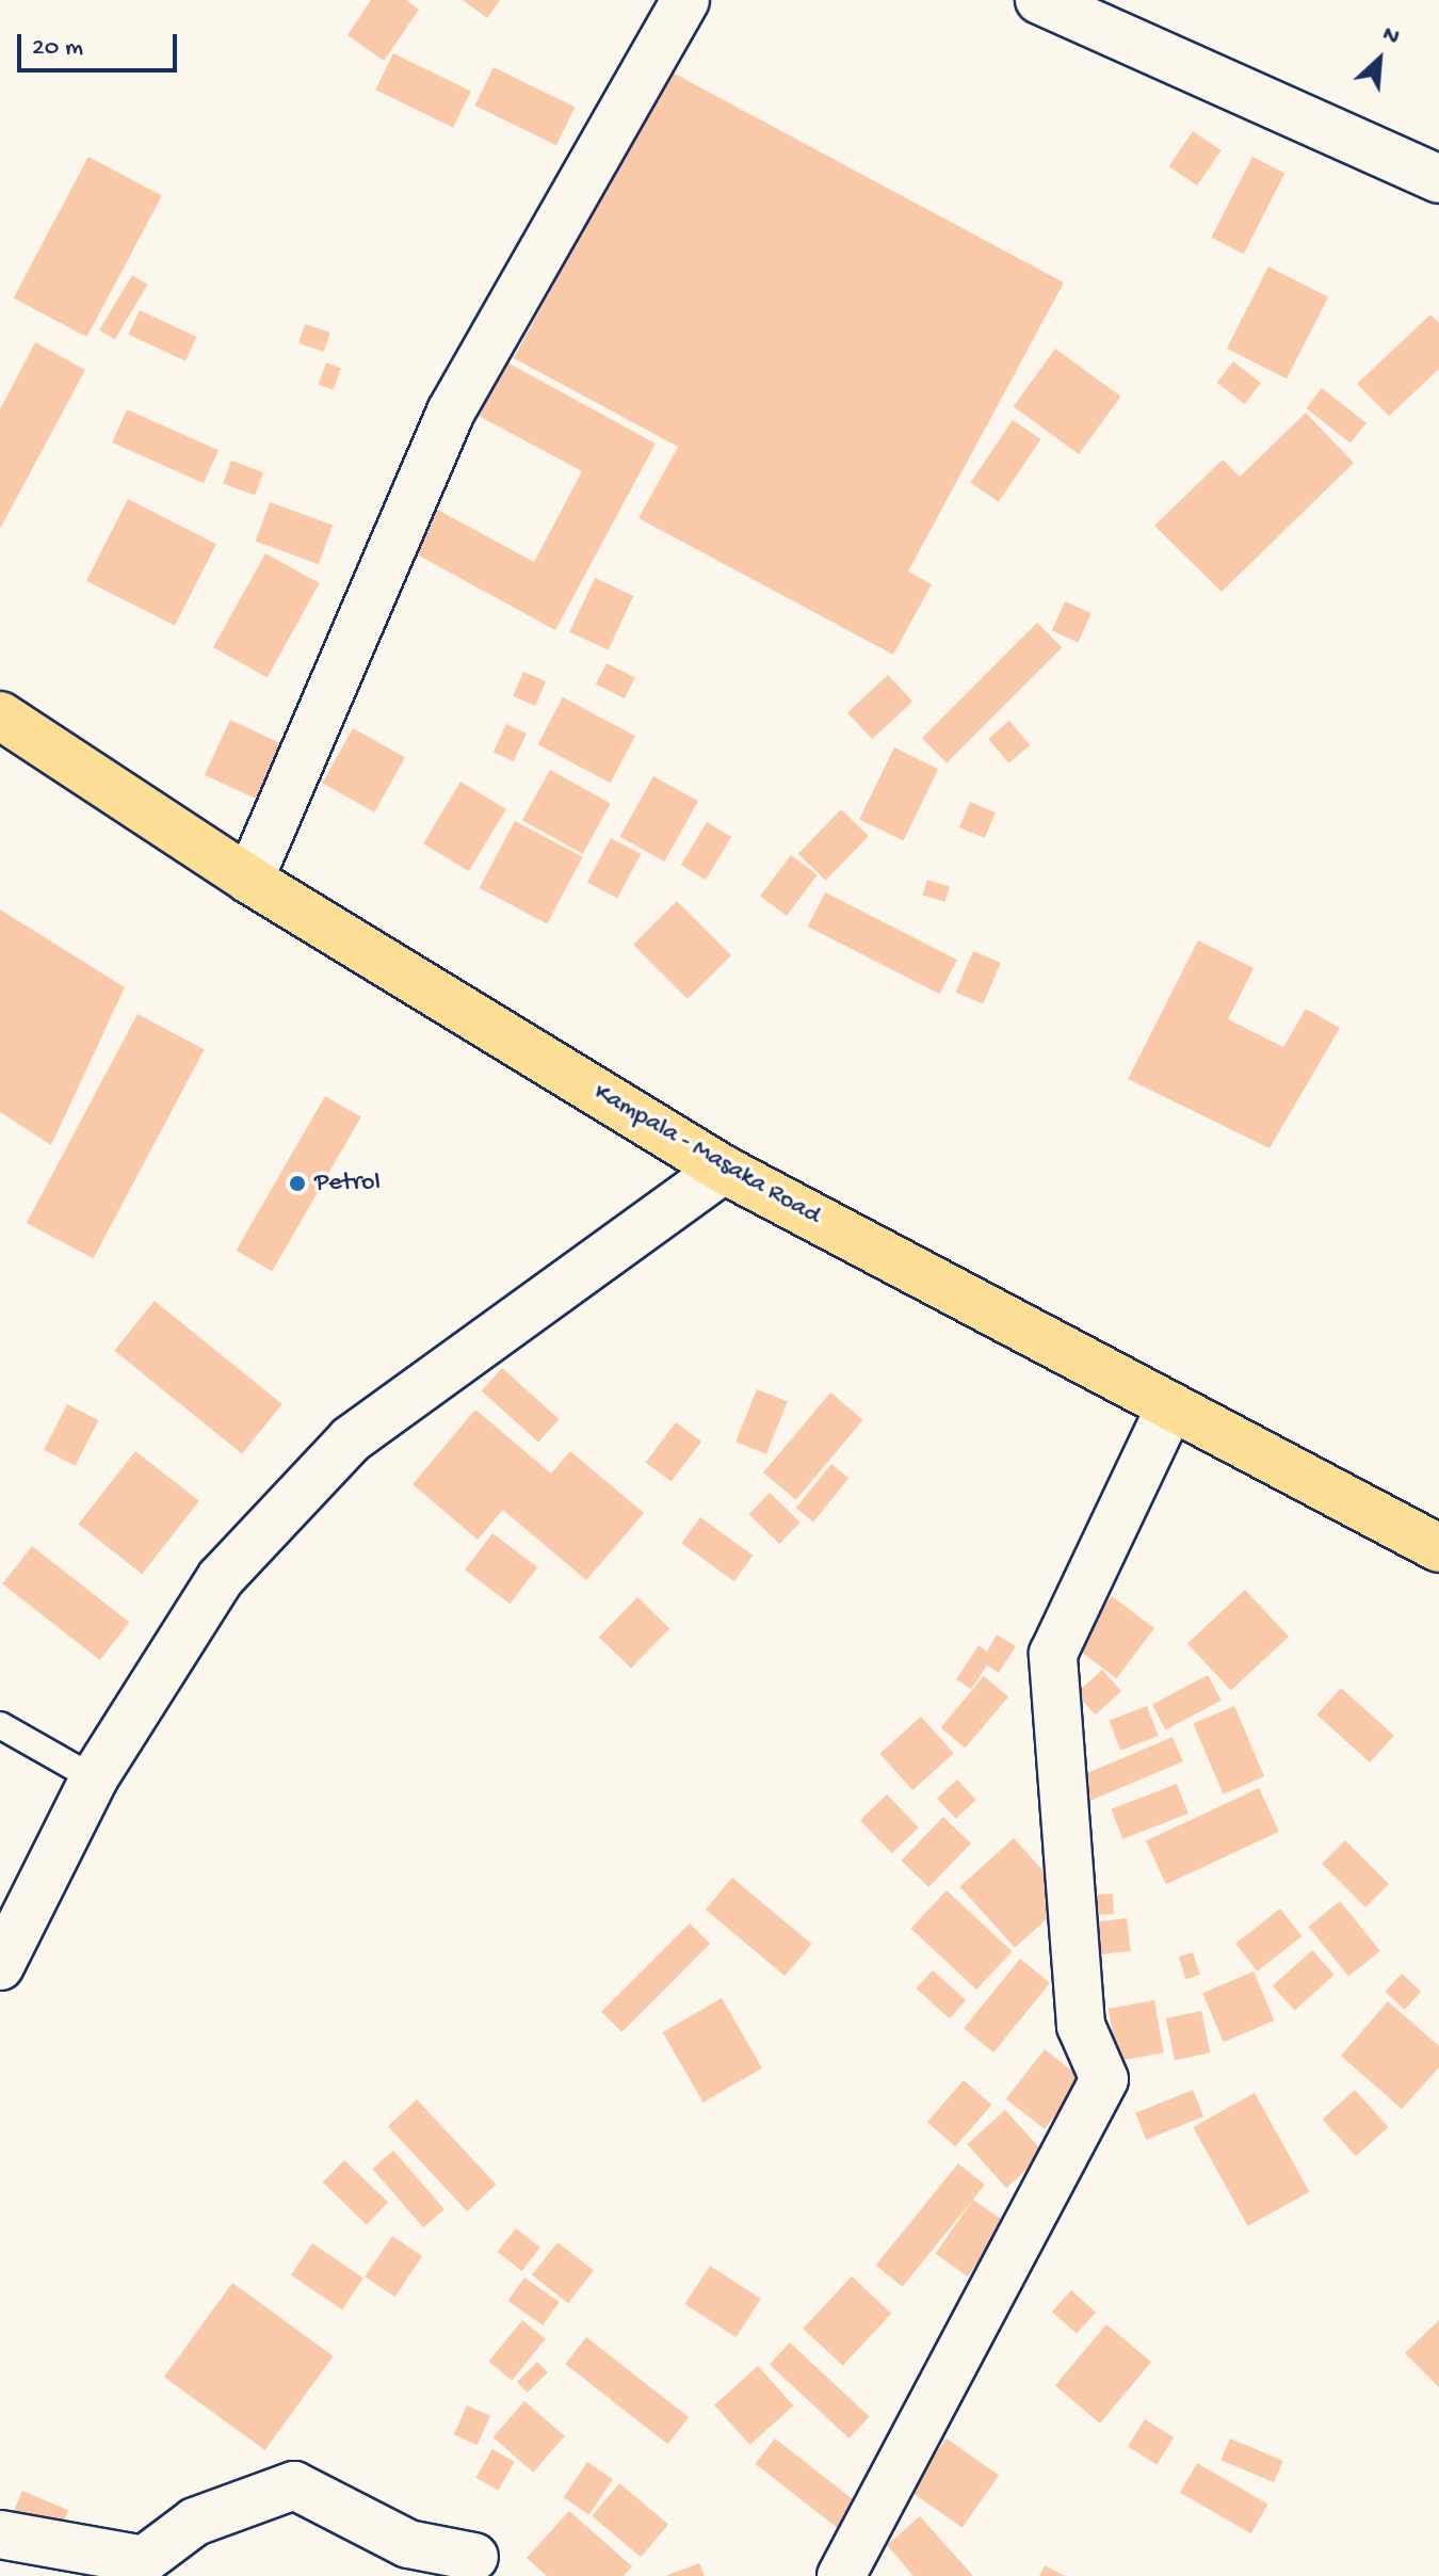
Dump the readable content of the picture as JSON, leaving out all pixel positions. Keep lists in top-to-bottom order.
{
  "streets": {
    "main road": ["Kampala - Masaka Road"]
  },
  "places": ["Petrol"],
  "scale_bar": "20 m",
  "north": "top right"
}
